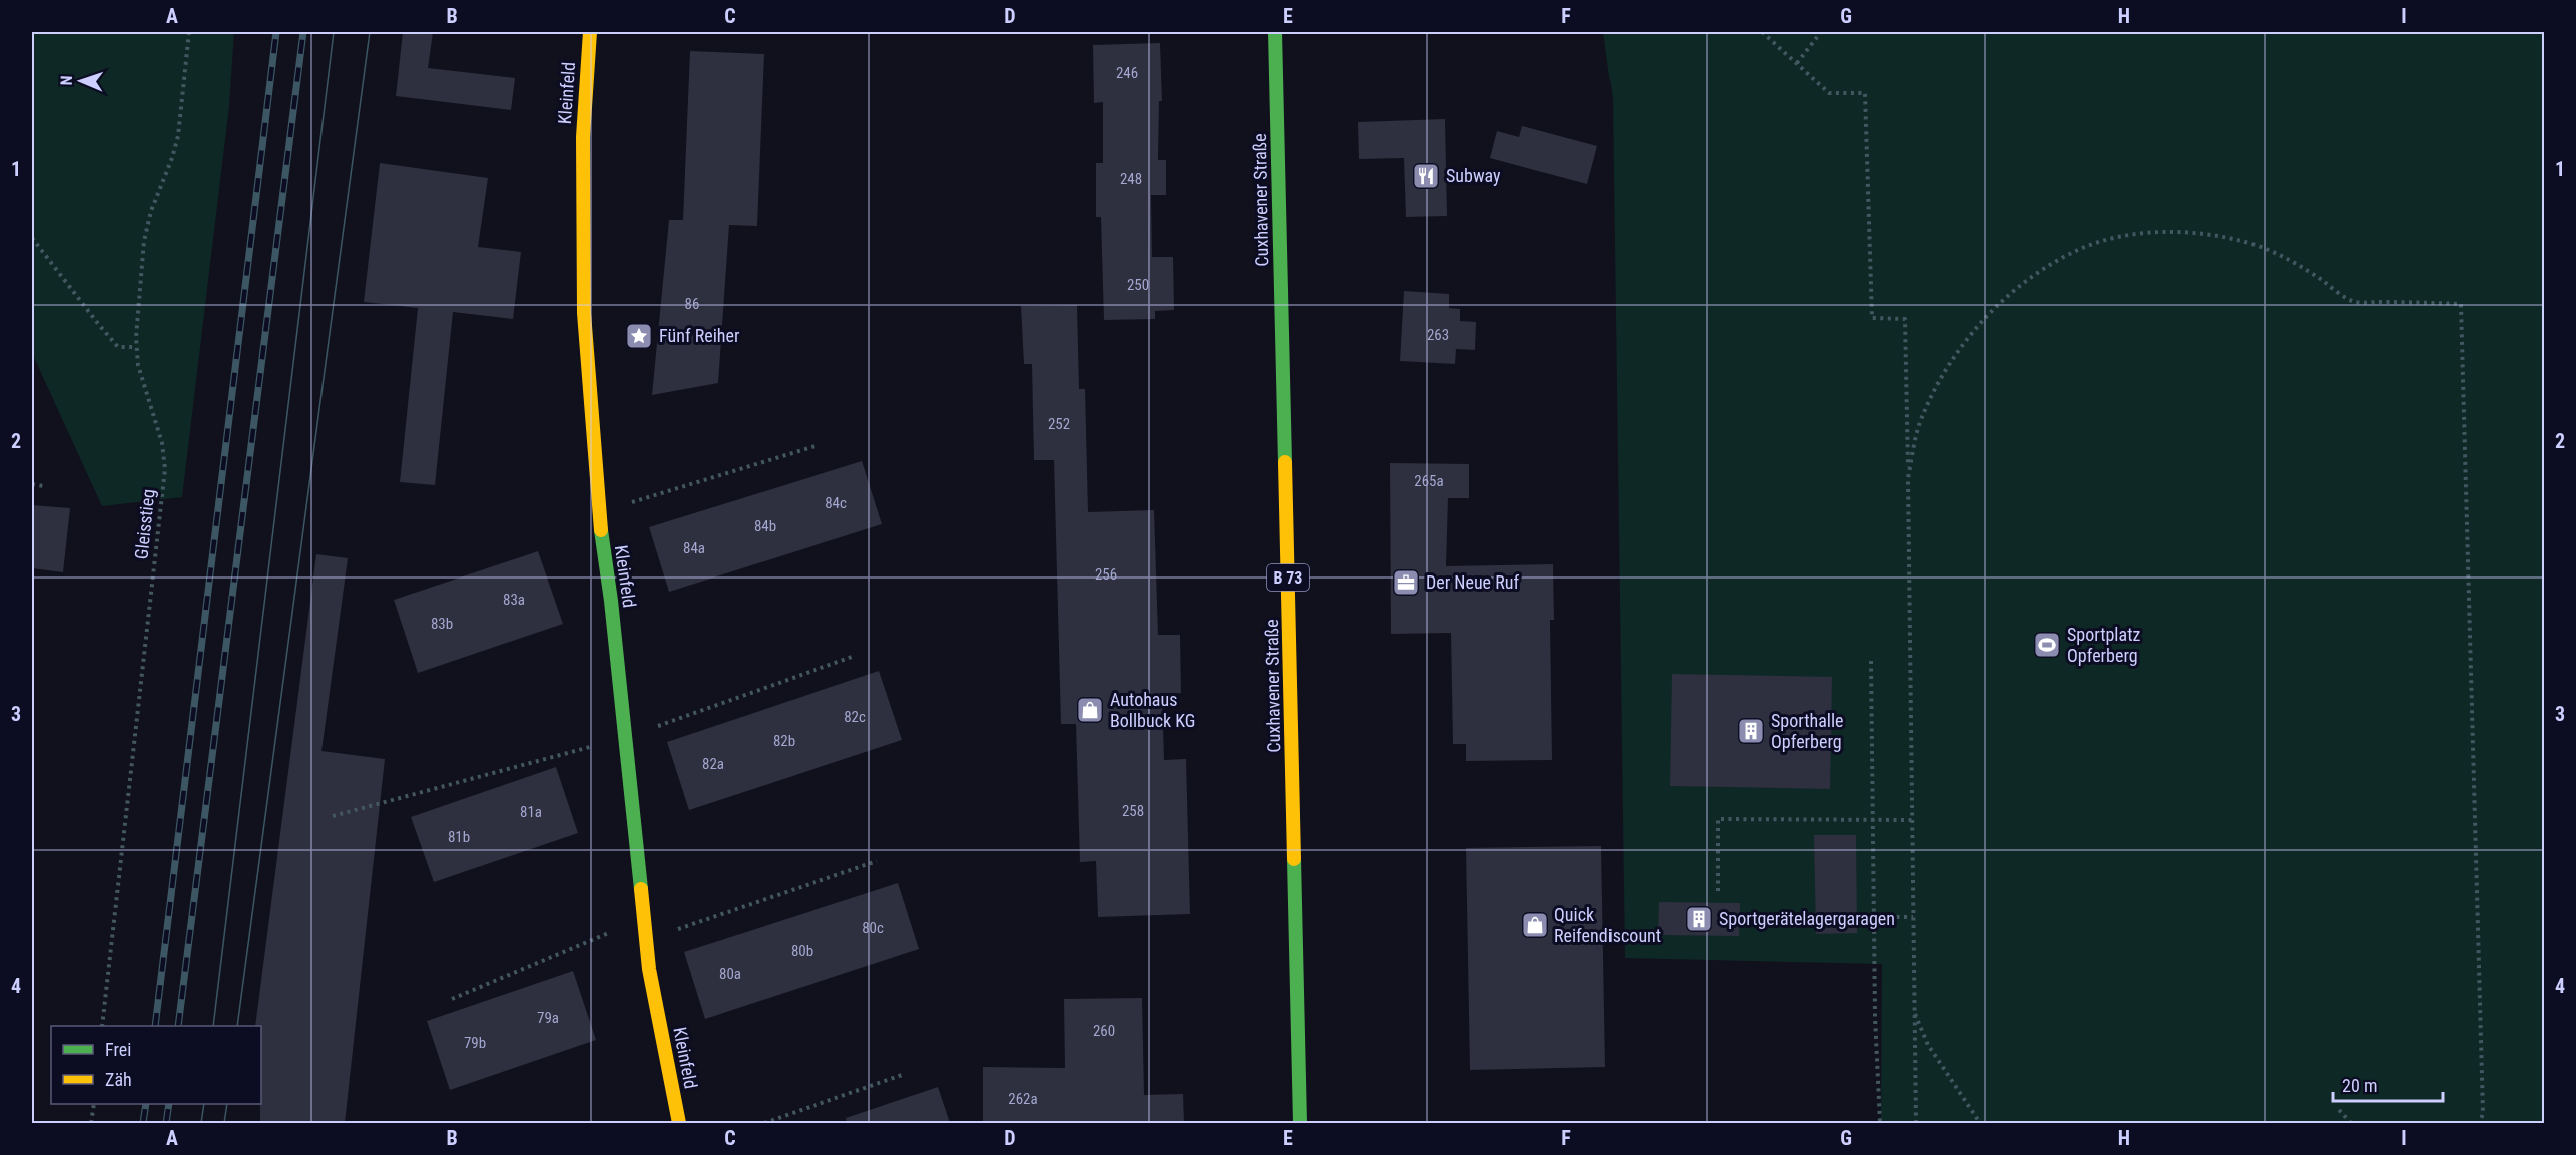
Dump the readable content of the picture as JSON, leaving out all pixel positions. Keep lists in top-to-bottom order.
{
  "streets": {
    "street": ["Kleinfeld", "Cuxhavener Straße", "B 73"],
    "path": ["Gleisstieg"]
  },
  "places": {
    "restaurant": ["Subway"],
    "place": ["Fünf Reiher"],
    "office": ["Der Neue Ruf"],
    "sports": ["Sportplatz Opferberg"],
    "shop": ["Autohaus Bollbuck KG", "Quick Reifendiscount"],
    "building": ["Sporthalle Opferberg", "Sportgerätelagergaragen"]
  },
  "house_numbers": [
    "246",
    "248",
    "250",
    "86",
    "263",
    "252",
    "265a",
    "84c",
    "84b",
    "84a",
    "256",
    "83a",
    "83b",
    "82c",
    "82b",
    "82a",
    "258",
    "81a",
    "81b",
    "80c",
    "80b",
    "80a",
    "79a",
    "260",
    "79b",
    "262a"
  ],
  "legend": ["Frei", "Zäh"],
  "scale_bar": "20 m",
  "north": "left",
  "grid": {
    "columns": [
      "A",
      "B",
      "C",
      "D",
      "E",
      "F",
      "G",
      "H",
      "I"
    ],
    "rows": [
      "1",
      "2",
      "3",
      "4"
    ]
  }
}
